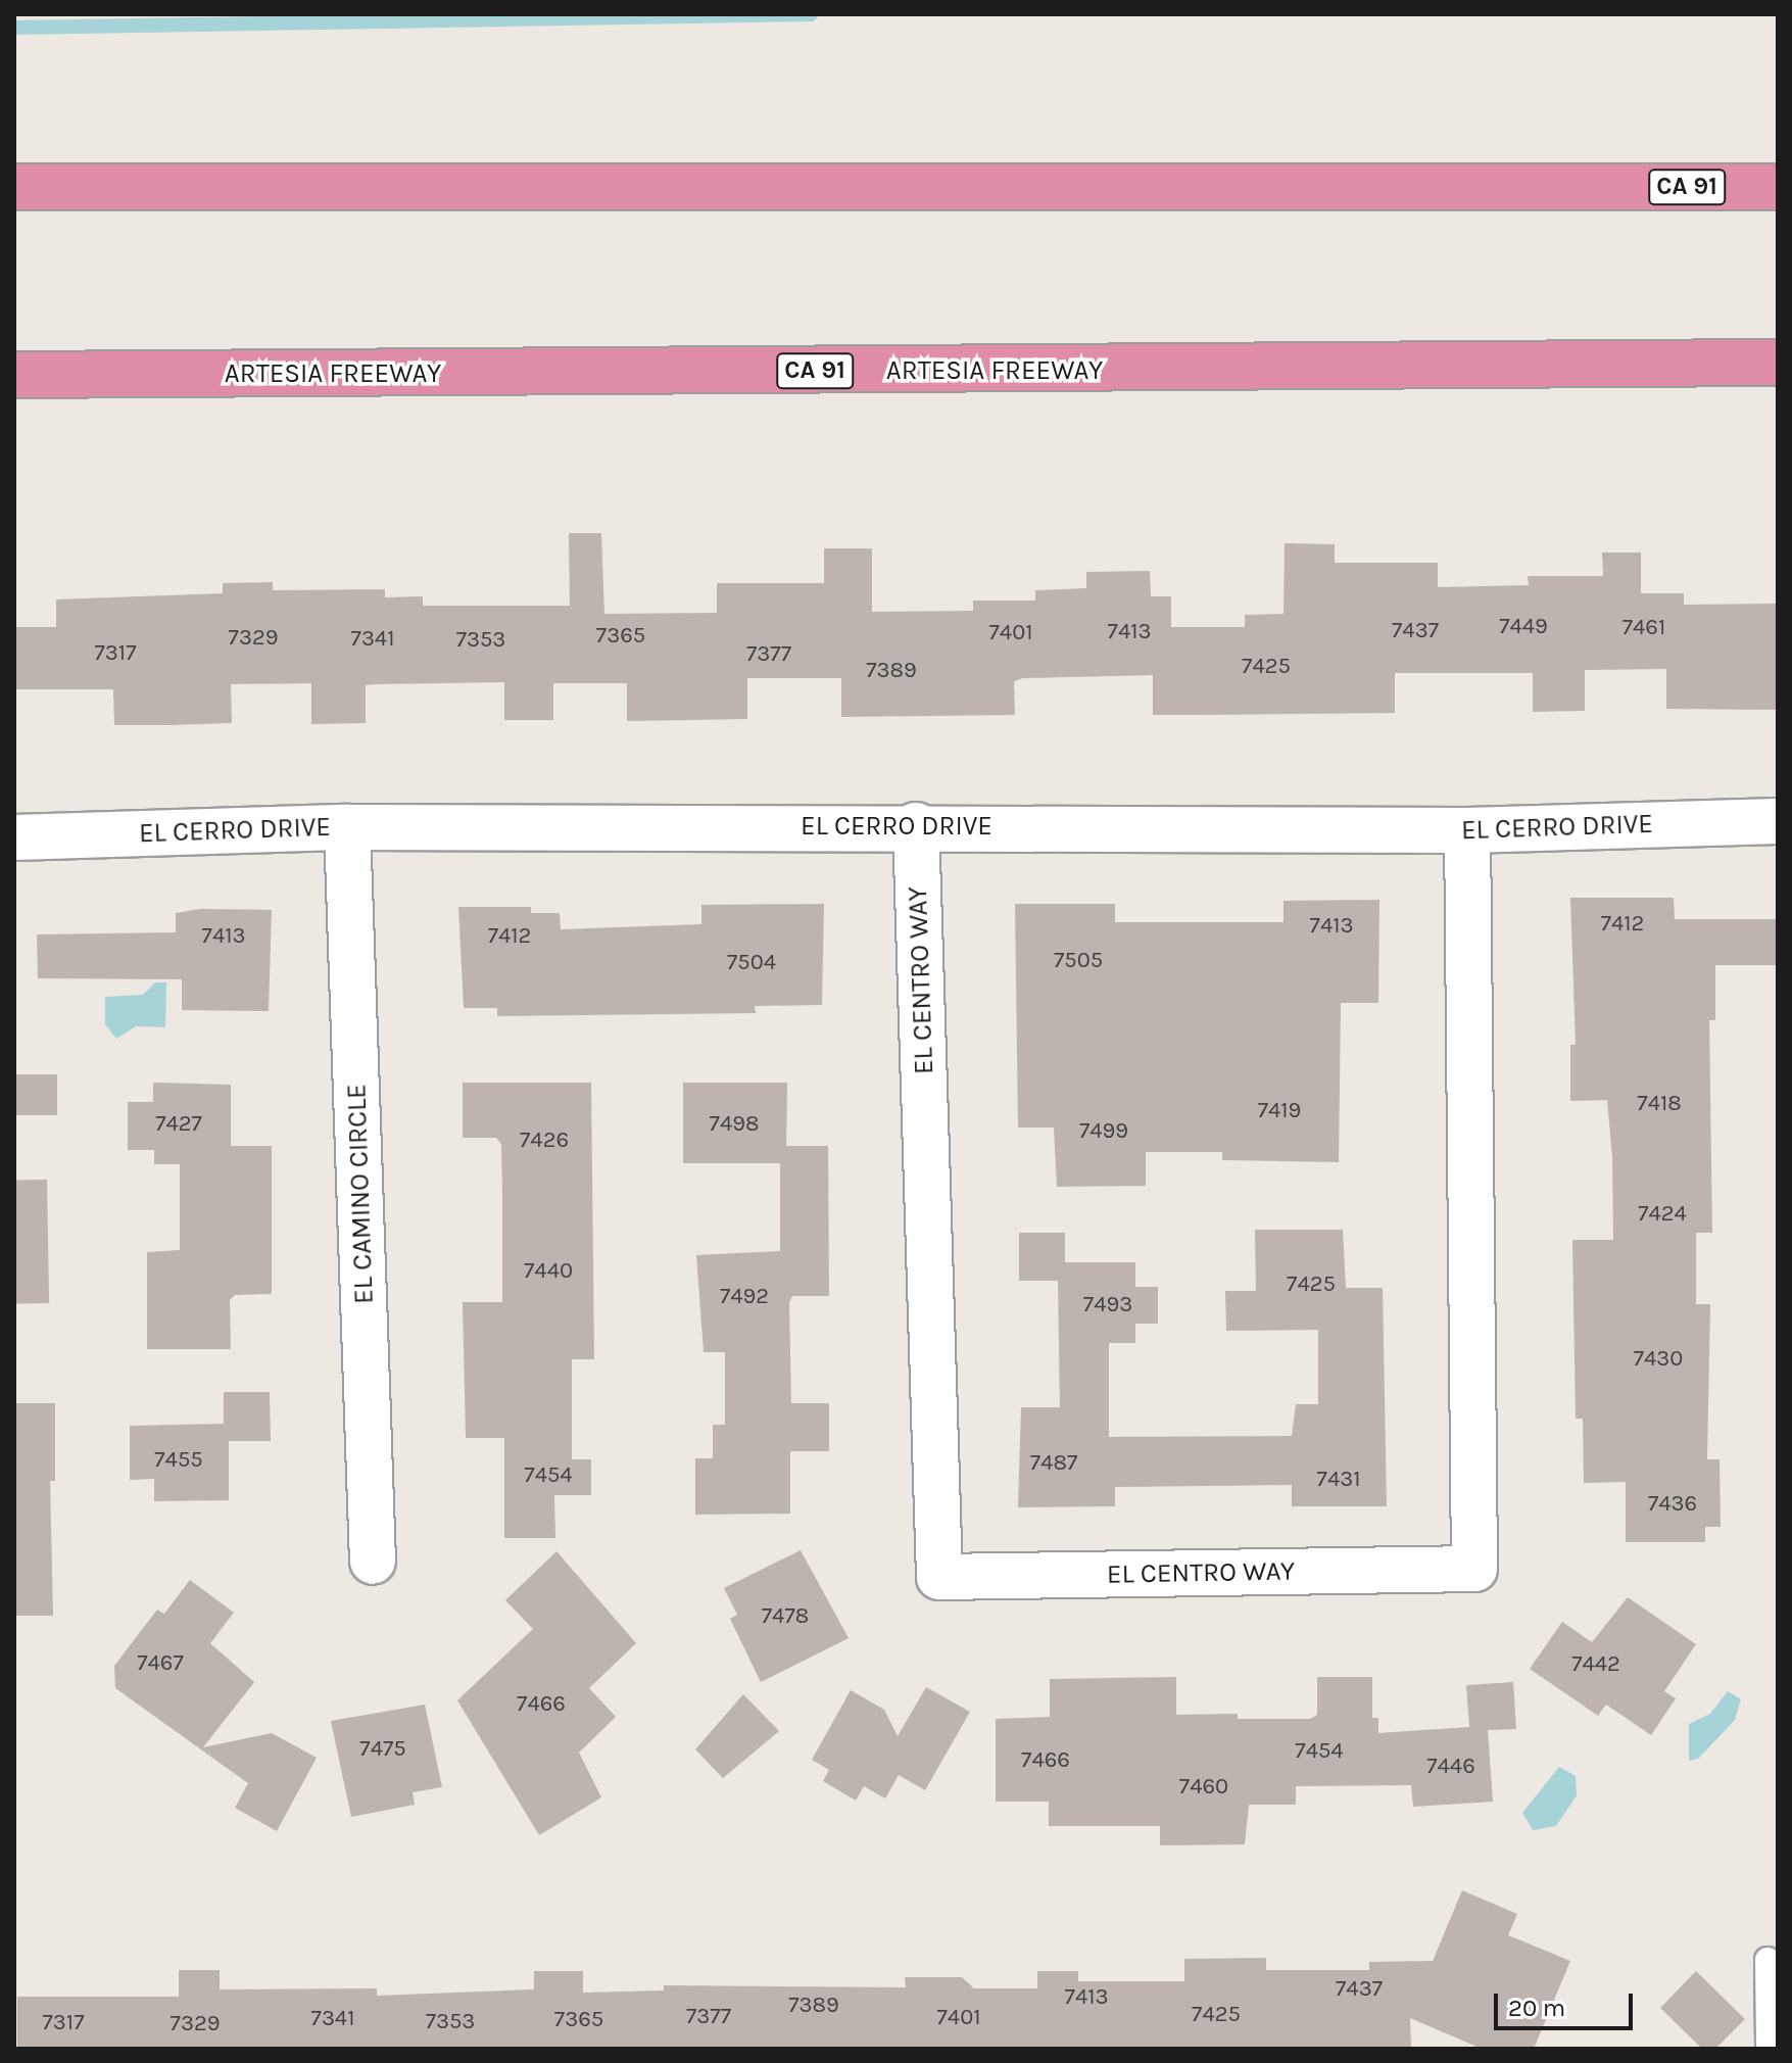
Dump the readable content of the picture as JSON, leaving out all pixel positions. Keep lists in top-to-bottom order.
{
  "streets": {
    "highway": ["CA 91", "ARTESIA FREEWAY"],
    "street": ["EL CERRO DRIVE", "EL CENTRO WAY", "EL CAMINO CIRCLE"]
  },
  "crossings": [
    ["EL CERRO DRIVE", "EL CENTRO WAY"],
    ["EL CERRO DRIVE", "EL CAMINO CIRCLE"]
  ],
  "house_numbers": [
    "7449",
    "7461",
    "7437",
    "7413",
    "7401",
    "7365",
    "7329",
    "7341",
    "7353",
    "7317",
    "7377",
    "7425",
    "7389",
    "7412",
    "7413",
    "7413",
    "7412",
    "7505",
    "7504",
    "7418",
    "7419",
    "7427",
    "7498",
    "7499",
    "7426",
    "7424",
    "7440",
    "7425",
    "7492",
    "7493",
    "7430",
    "7455",
    "7487",
    "7454",
    "7431",
    "7436",
    "7478",
    "7467",
    "7442",
    "7466",
    "7475",
    "7454",
    "7466",
    "7446",
    "7460",
    "7437",
    "7413",
    "7389",
    "7425",
    "7377",
    "7401",
    "7341",
    "7365",
    "7353",
    "7317",
    "7329"
  ],
  "scale_bar": "20 m"
}
